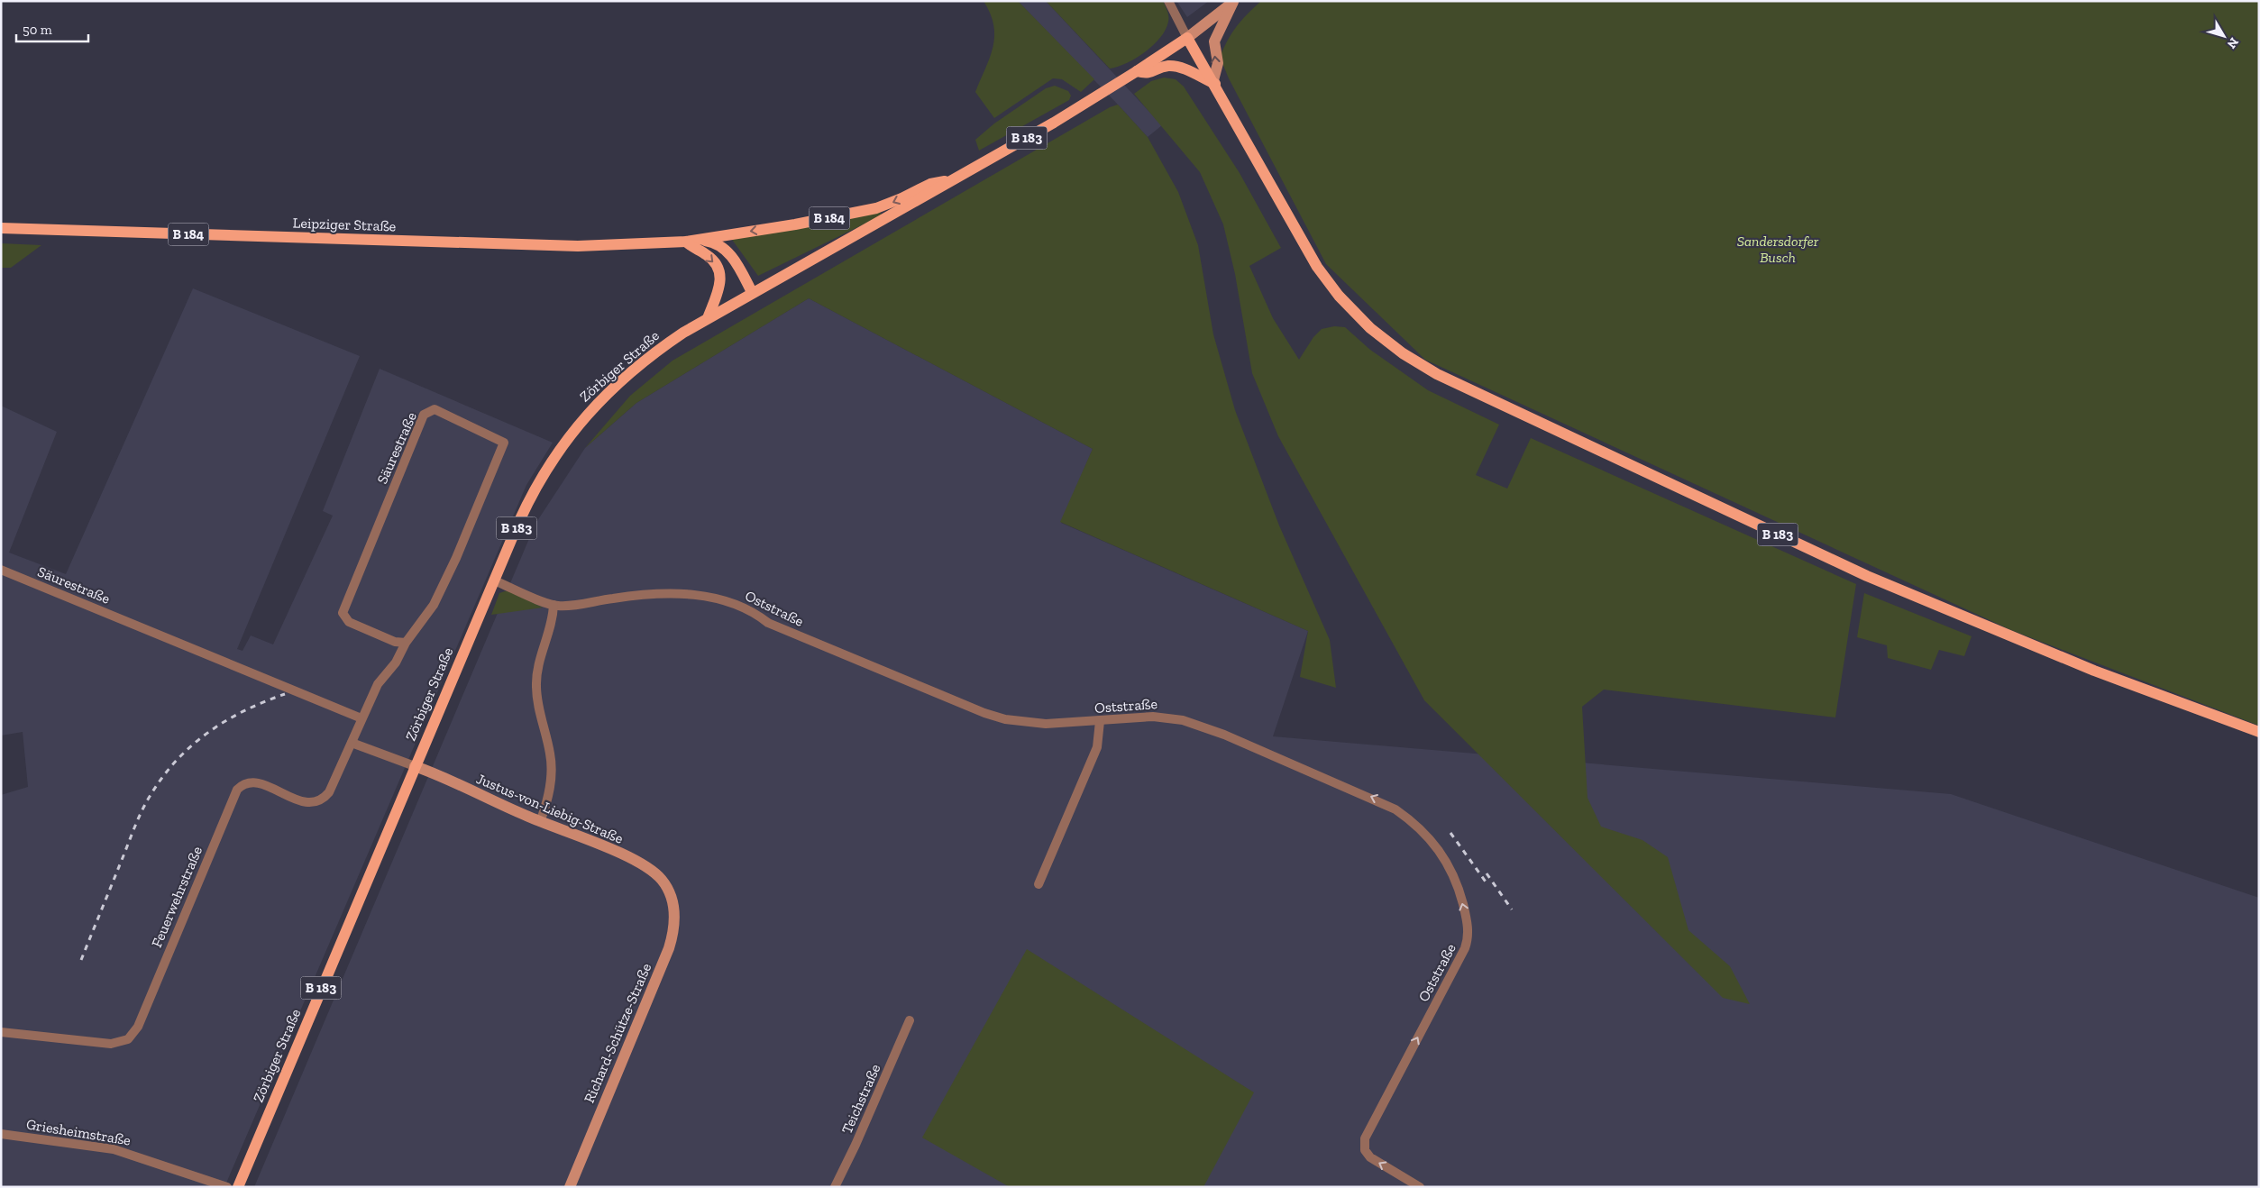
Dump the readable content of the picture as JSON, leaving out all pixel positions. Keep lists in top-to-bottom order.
{
  "streets": {
    "main road": [
      "B 183",
      "B 184",
      "Leipziger Straße",
      "Zörbiger Straße"
    ],
    "street": [
      "Säurestraße",
      "Oststraße",
      "Justus-von-Liebig-Straße",
      "Feuerwehrstraße",
      "Richard-Schütze-Straße",
      "Teichstraße",
      "Griesheimstraße"
    ]
  },
  "crossings": [
    ["B 183", "B 184"],
    ["B 183", "Zörbiger Straße"],
    ["B 184", "Leipziger Straße"],
    ["B 184", "Zörbiger Straße"],
    ["Zörbiger Straße", "Oststraße"],
    ["Zörbiger Straße", "Justus-von-Liebig-Straße"],
    ["Säurestraße", "Feuerwehrstraße"],
    ["Justus-von-Liebig-Straße", "Richard-Schütze-Straße"]
  ],
  "parks": ["Sandersdorfer Busch"],
  "scale_bar": "50 m",
  "north": "bottom right"
}
